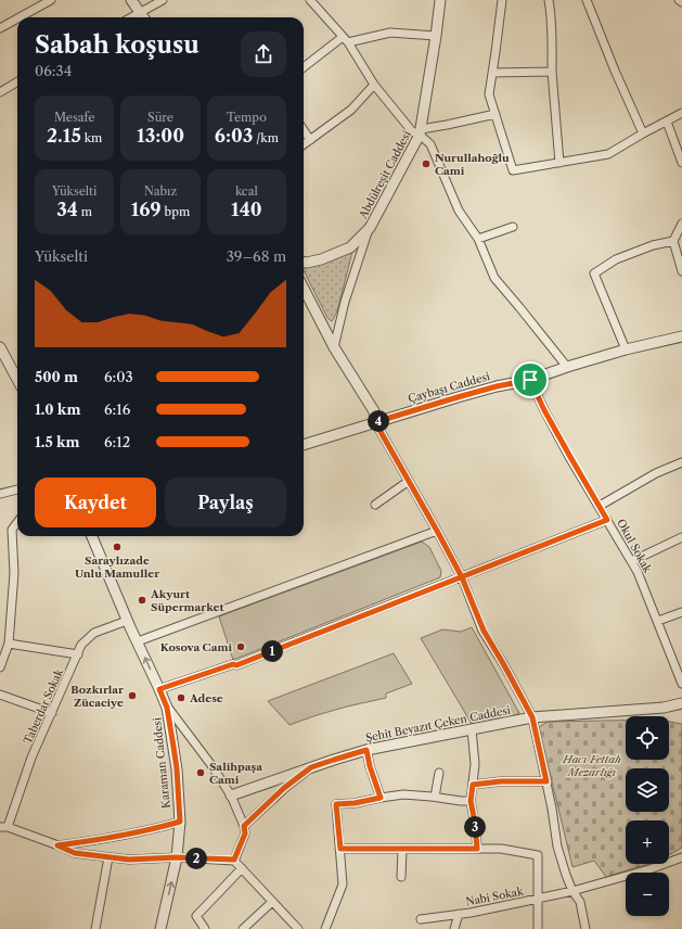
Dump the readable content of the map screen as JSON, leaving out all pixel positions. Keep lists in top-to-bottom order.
{
  "streets": {
    "street": [
      "Abdülreşit Caddesi",
      "Çaybaşı Caddesi",
      "Okul Sokak",
      "Taberdar Sokak",
      "Şehit Beyazıt Çeken Caddesi",
      "Karaman Caddesi",
      "Nabi Sokak"
    ]
  },
  "crossings": [
    ["Çaybaşı Caddesi", "Okul Sokak"],
    ["Taberdar Sokak", "Karaman Caddesi"]
  ],
  "parks": ["Hacı Fettah Mezarlığı"],
  "places": [
    "Nurullahoğlu Cami",
    "Saraylızade Unlu Mamuller",
    "Akyurt Süpermarket",
    "Kosova Cami",
    "Bozkırlar Zücaciye",
    "Adese",
    "Salihpaşa Cami"
  ],
  "page": {
    "heading": ["Sabah koşusu", "06:34"],
    "stats": [
      ["Mesafe", "2.15 km"],
      ["Süre", "13:00"],
      ["Tempo", "6:03 /km"],
      ["Yükselti", "34 m"],
      ["Nabız", "169 bpm"],
      ["kcal", "140"]
    ],
    "chart": ["Yükselti", "39–68 m"],
    "list": [
      {
        "name": "500 m",
        "note": "6:03"
      },
      {
        "name": "1.0 km",
        "note": "6:16"
      },
      {
        "name": "1.5 km",
        "note": "6:12"
      }
    ],
    "pins": [
      "4",
      "1",
      "3",
      "2"
    ],
    "buttons": ["Kaydet", "Paylaş"],
    "map_buttons": ["+", "−"]
  }
}
